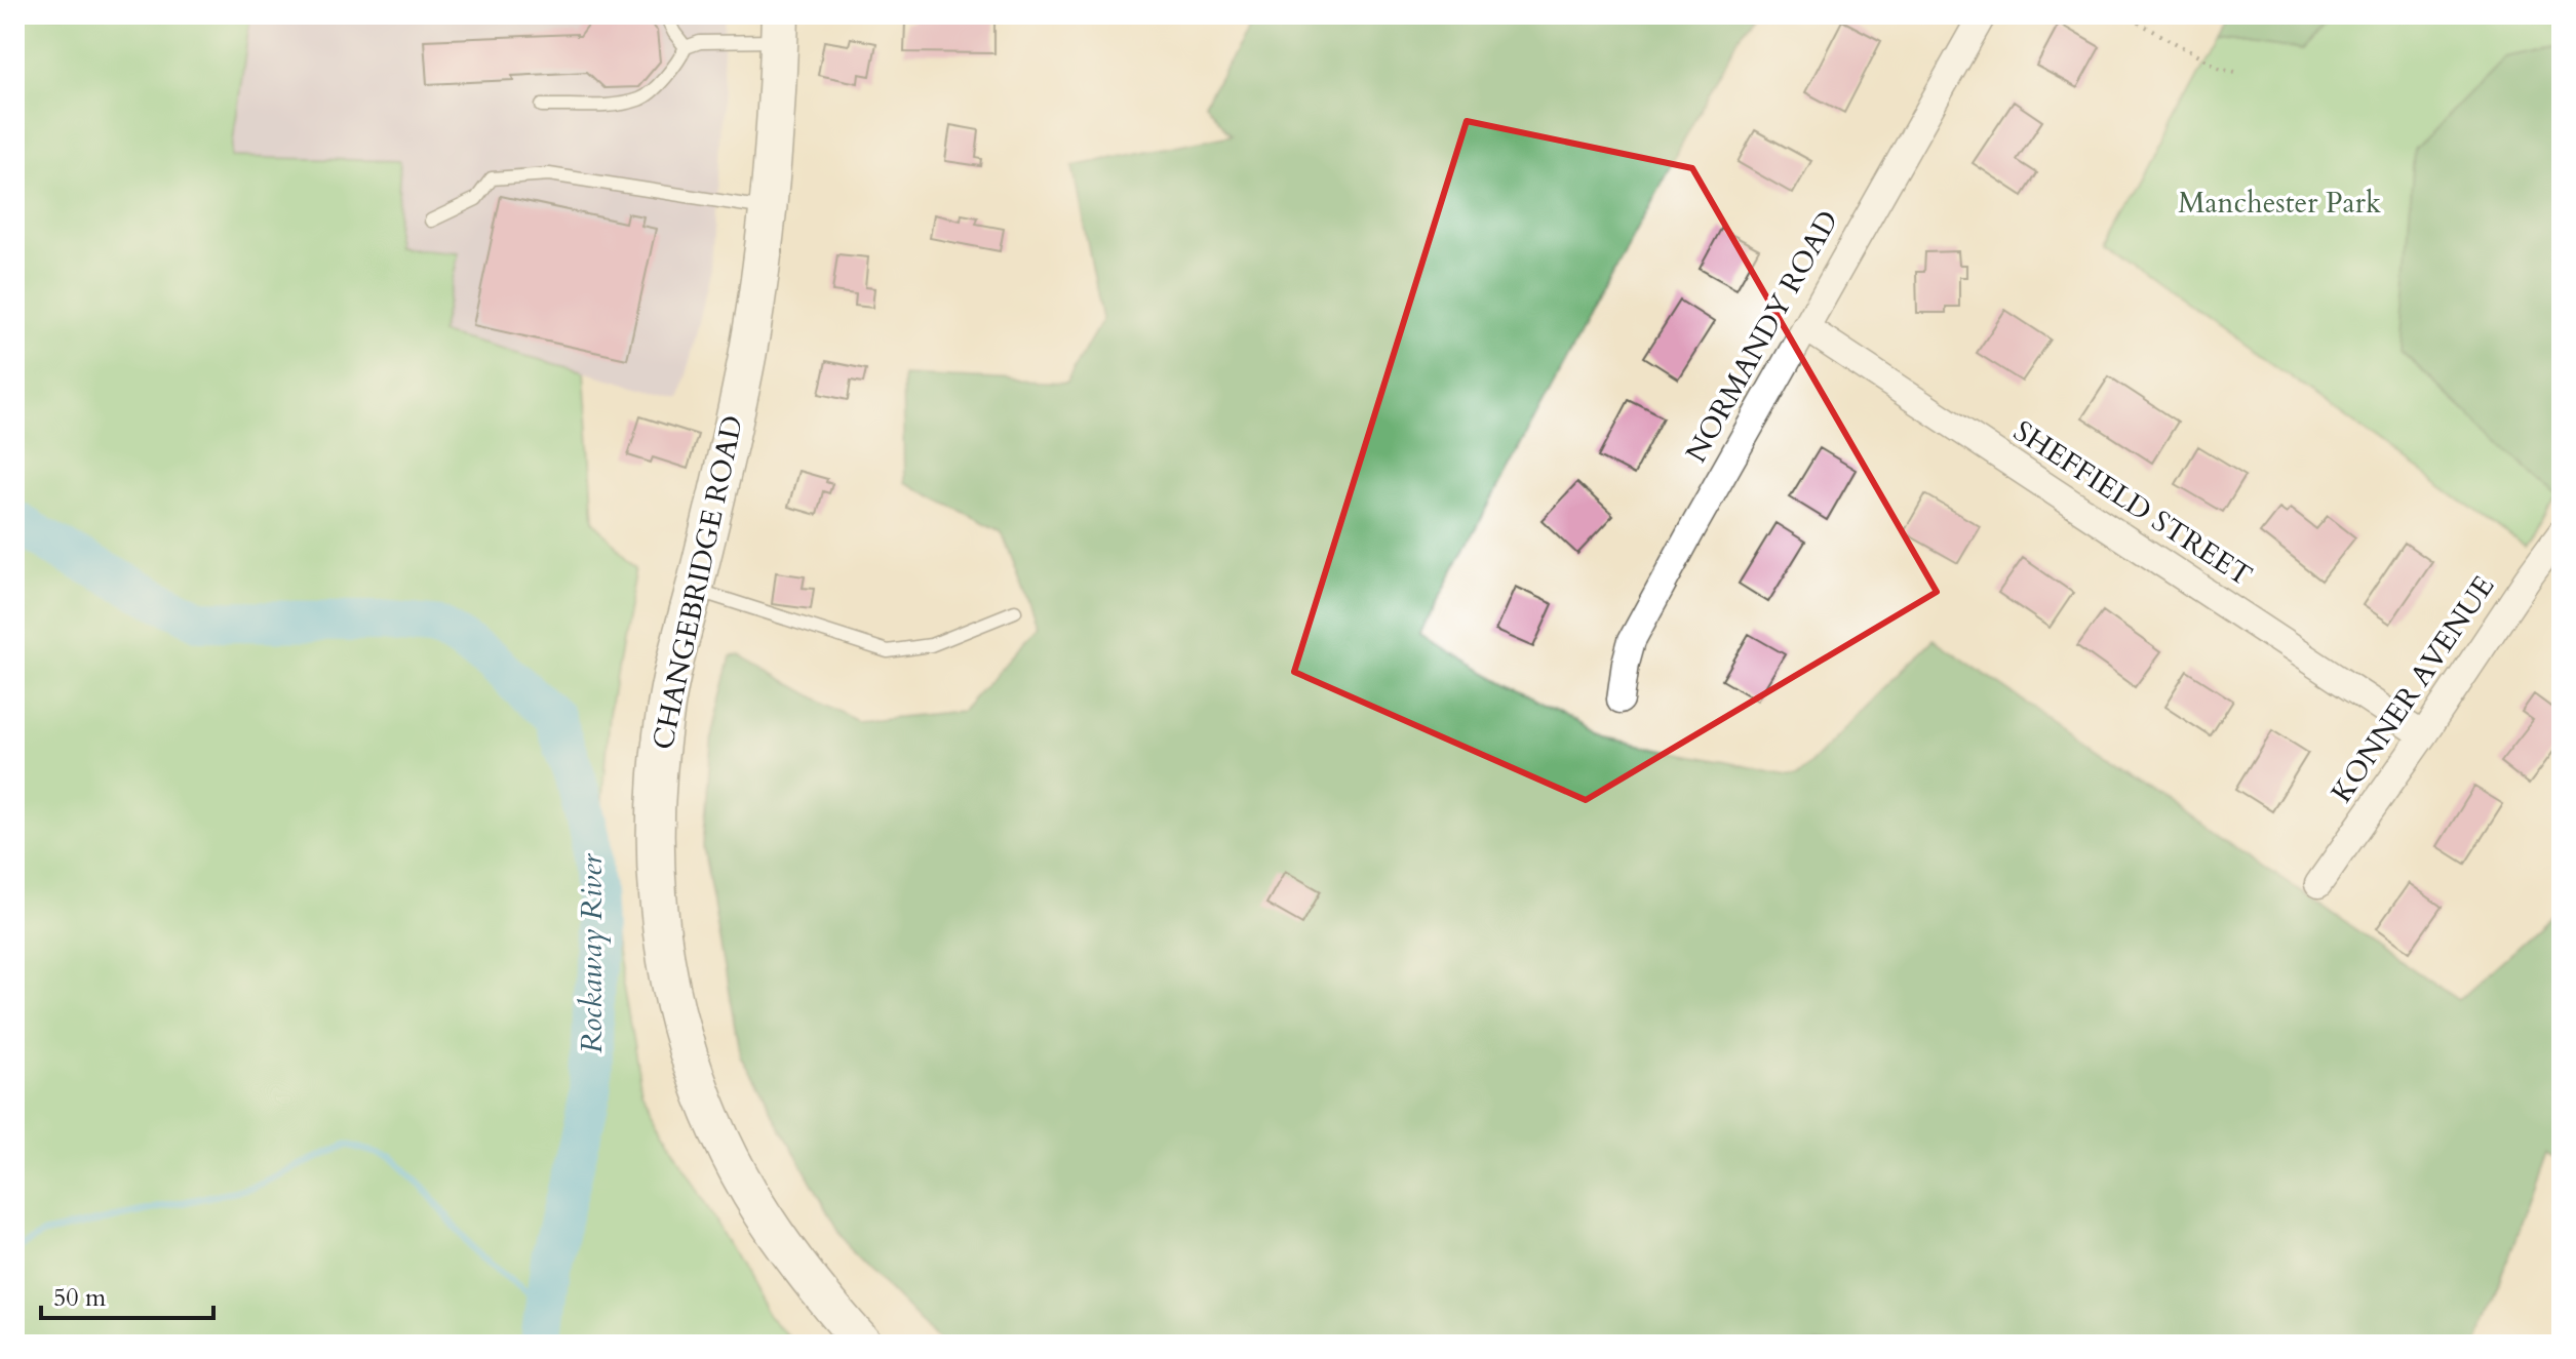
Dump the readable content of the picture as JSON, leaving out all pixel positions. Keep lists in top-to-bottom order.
{
  "streets": {
    "main road": ["CHANGEBRIDGE ROAD"],
    "street": ["NORMANDY ROAD", "SHEFFIELD STREET", "KONNER AVENUE"]
  },
  "crossings": [
    ["NORMANDY ROAD", "SHEFFIELD STREET"],
    ["SHEFFIELD STREET", "KONNER AVENUE"]
  ],
  "water": ["Rockaway River"],
  "parks": ["Manchester Park"],
  "scale_bar": "50 m"
}
